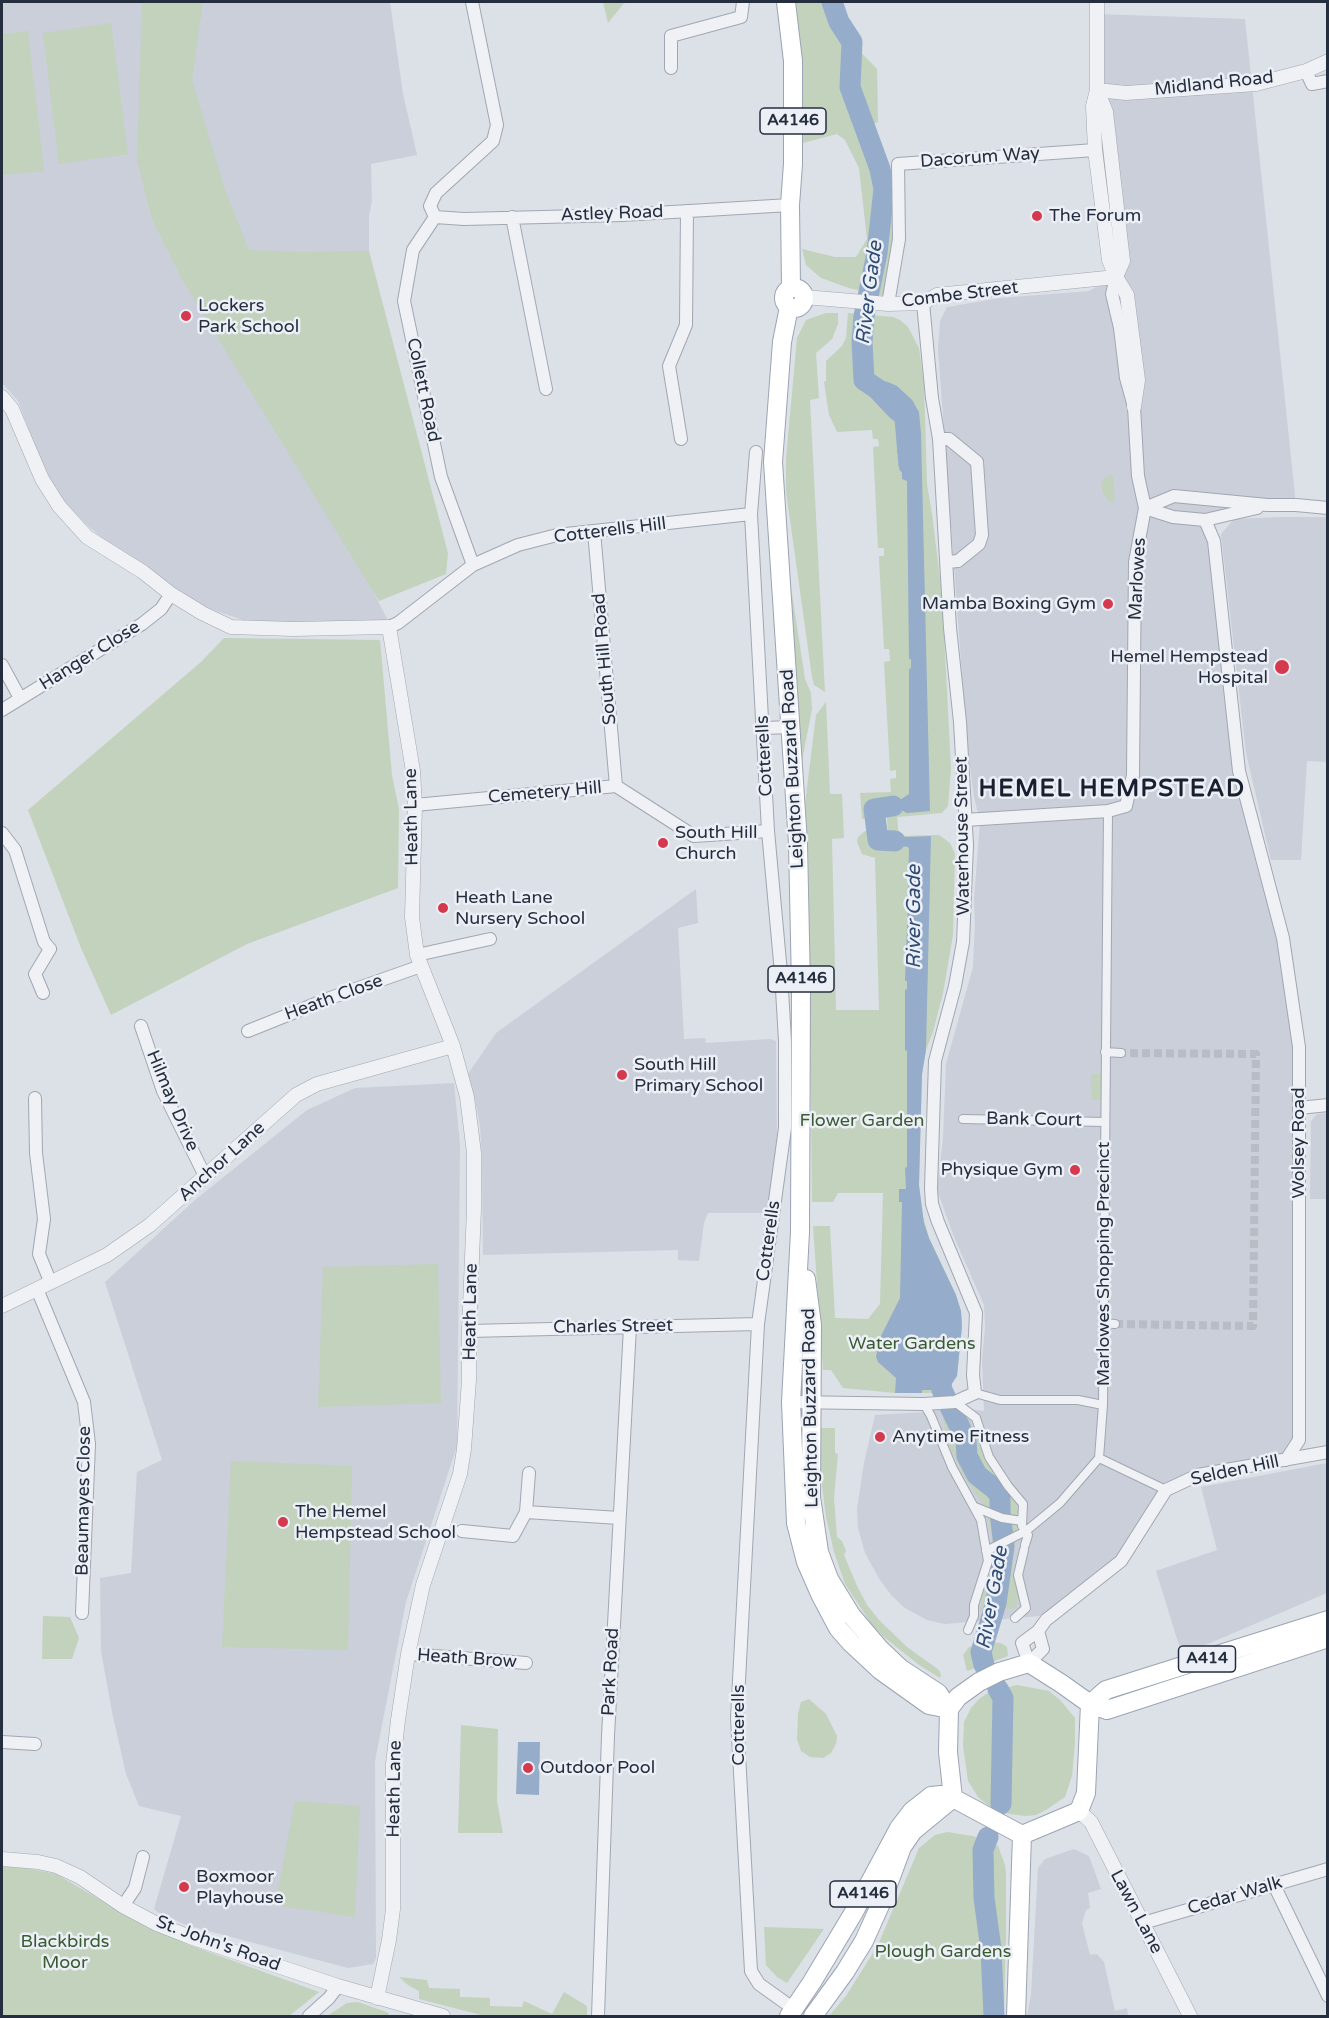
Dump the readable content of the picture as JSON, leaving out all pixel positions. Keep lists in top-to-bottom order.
{
  "streets": {
    "main road": ["A4146", "Leighton Buzzard Road", "A414"],
    "street": [
      "Midland Road",
      "Dacorum Way",
      "Astley Road",
      "Combe Street",
      "Collett Road",
      "Cotterells Hill",
      "Marlowes",
      "Hanger Close",
      "South Hill Road",
      "Cotterells",
      "Cemetery Hill",
      "Heath Lane",
      "Waterhouse Street",
      "Heath Close",
      "Hilmay Drive",
      "Bank Court",
      "Wolsey Road",
      "Anchor Lane",
      "Marlowes Shopping Precinct",
      "Charles Street",
      "Selden Hill",
      "Beaumayes Close",
      "Heath Brow",
      "Park Road",
      "Cedar Walk",
      "Lawn Lane",
      "St. John's Road"
    ]
  },
  "crossings": [
    ["Midland Road", "Marlowes"],
    ["A4146", "Cotterells"],
    ["A4146", "Leighton Buzzard Road"],
    ["A4146", "Selden Hill"],
    ["A4146", "A414"],
    ["A4146", "Lawn Lane"],
    ["Dacorum Way", "Combe Street"],
    ["Dacorum Way", "Marlowes"],
    ["Astley Road", "Collett Road"],
    ["Astley Road", "Leighton Buzzard Road"],
    ["Combe Street", "Marlowes"],
    ["Combe Street", "Leighton Buzzard Road"],
    ["Combe Street", "Waterhouse Street"],
    ["Collett Road", "Cotterells Hill"],
    ["Cotterells Hill", "South Hill Road"],
    ["Cotterells Hill", "Cotterells"],
    ["Cotterells Hill", "Heath Lane"],
    ["Marlowes", "Marlowes Shopping Precinct"],
    ["South Hill Road", "Cemetery Hill"],
    ["Cotterells", "Cemetery Hill"],
    ["Cotterells", "Charles Street"],
    ["Leighton Buzzard Road", "Selden Hill"],
    ["Leighton Buzzard Road", "A414"],
    ["Leighton Buzzard Road", "Lawn Lane"],
    ["Cemetery Hill", "Heath Lane"],
    ["Heath Lane", "Heath Close"],
    ["Heath Lane", "Anchor Lane"],
    ["Heath Lane", "Charles Street"],
    ["Heath Lane", "Heath Brow"],
    ["Heath Lane", "St. John's Road"],
    ["Hilmay Drive", "Anchor Lane"],
    ["Bank Court", "Marlowes Shopping Precinct"],
    ["Wolsey Road", "Selden Hill"],
    ["Anchor Lane", "Beaumayes Close"],
    ["Charles Street", "Park Road"],
    ["Selden Hill", "A414"],
    ["Selden Hill", "Lawn Lane"],
    ["A414", "Lawn Lane"],
    ["Cedar Walk", "Lawn Lane"]
  ],
  "districts": ["HEMEL HEMPSTEAD"],
  "water": ["River Gade"],
  "parks": [
    "Flower Garden",
    "Water Gardens",
    "Blackbirds Moor",
    "Plough Gardens"
  ],
  "places": [
    "The Forum",
    "Lockers Park School",
    "Mamba Boxing Gym",
    "Hemel Hempstead Hospital",
    "South Hill Church",
    "Heath Lane Nursery School",
    "South Hill Primary School",
    "Physique Gym",
    "Anytime Fitness",
    "The Hemel Hempstead School",
    "Outdoor Pool",
    "Boxmoor Playhouse"
  ]
}
